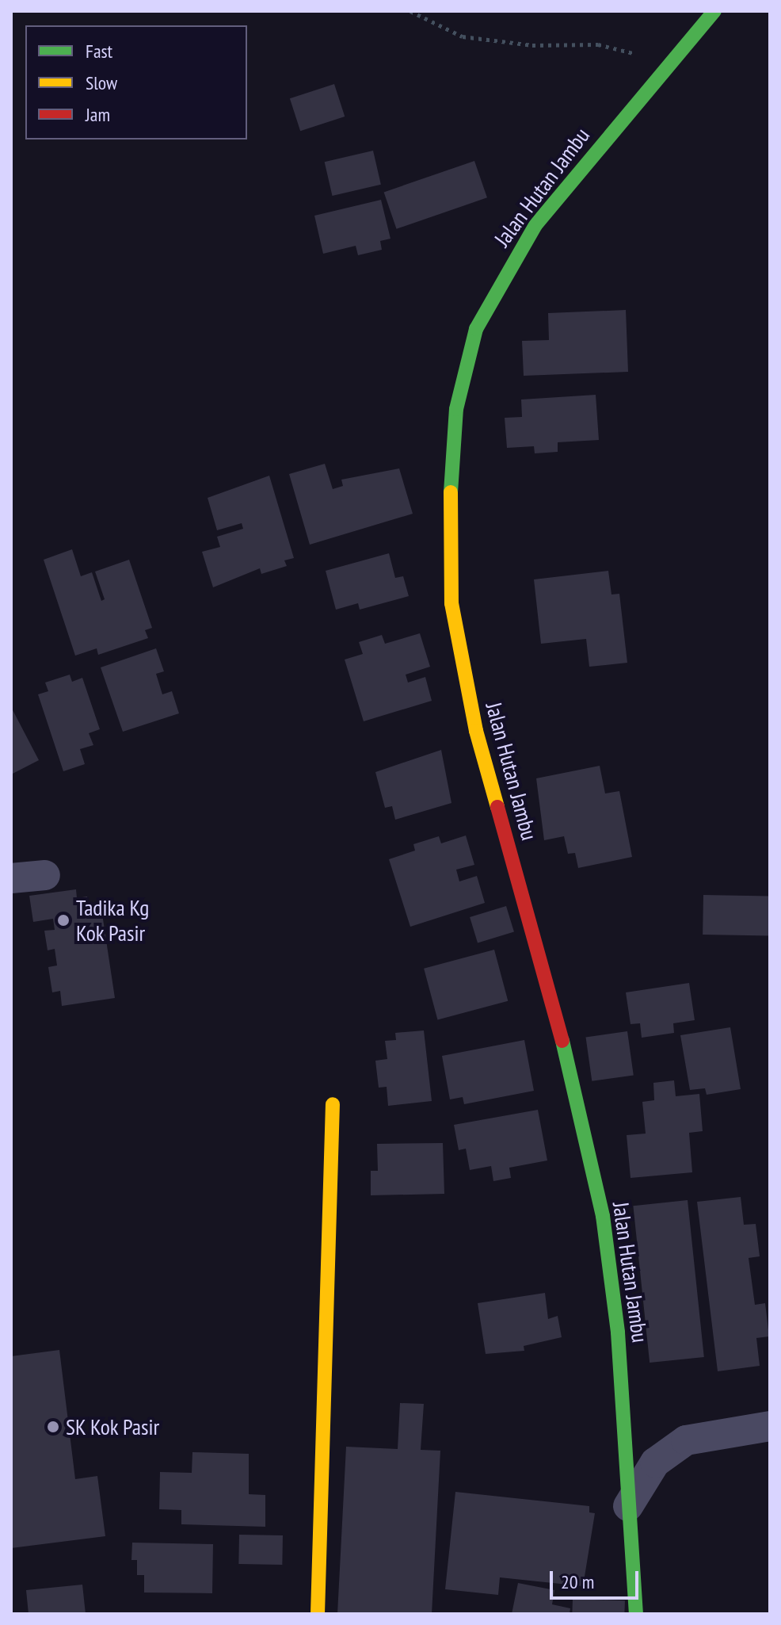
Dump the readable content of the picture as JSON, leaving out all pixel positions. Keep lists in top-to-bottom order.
{
  "streets": {
    "street": ["Jalan Hutan Jambu"]
  },
  "places": ["Tadika Kg Kok Pasir", "SK Kok Pasir"],
  "legend": ["Fast", "Slow", "Jam"],
  "scale_bar": "20 m"
}
